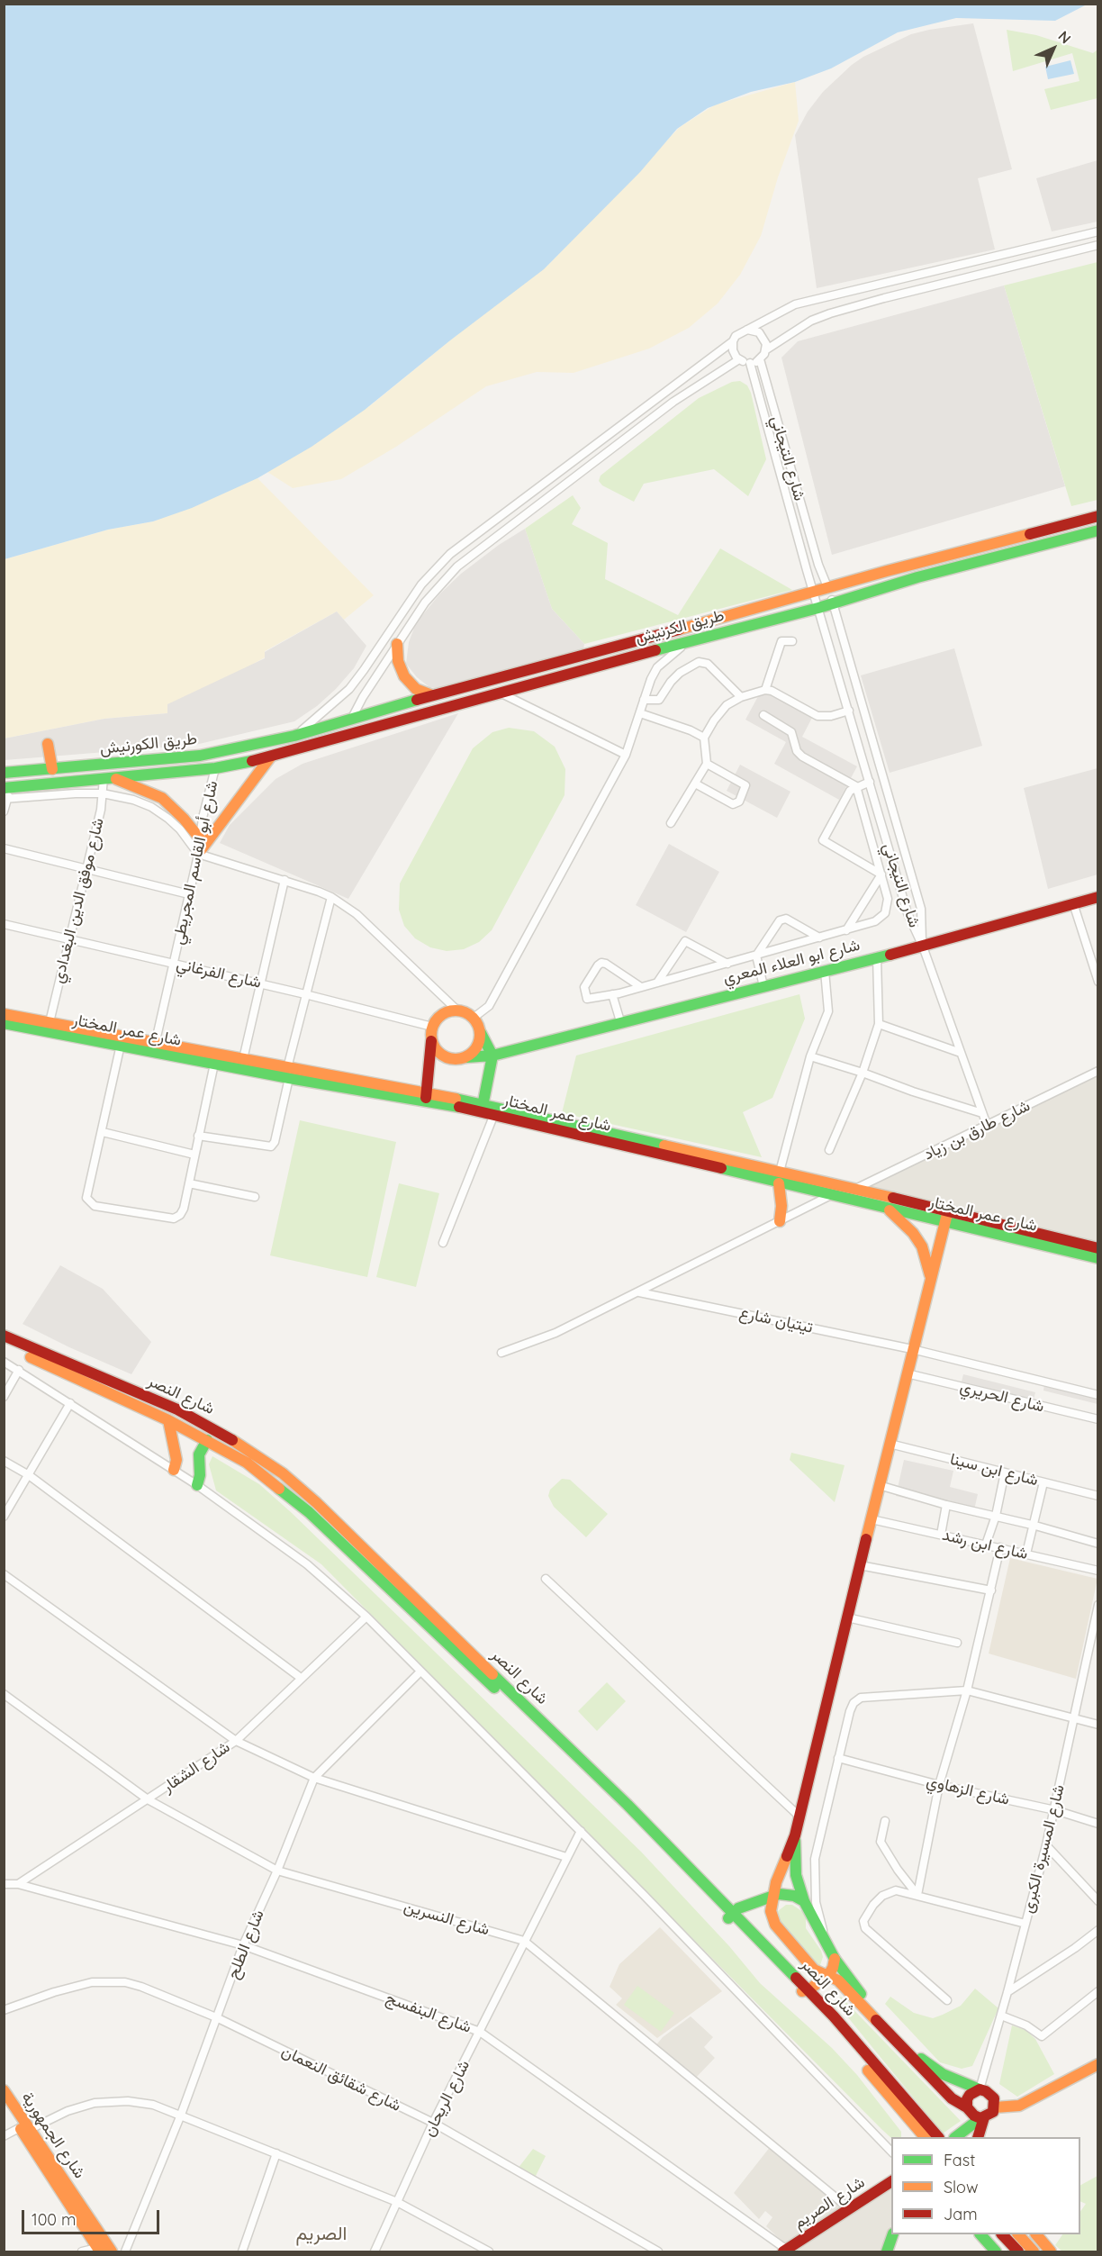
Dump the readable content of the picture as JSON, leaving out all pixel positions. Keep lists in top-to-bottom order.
{
  "streets": {
    "main road": [
      "طريق الكرنيش",
      "طريق الكورنيش",
      "شارع ابو العلاء المعري",
      "شارع عمر المختار",
      "شارع النصر",
      "شارع الجمهورية",
      "شارع الصريم"
    ],
    "street": [
      "شارع التيجاني",
      "شارع أبو القاسم المجريطي",
      "شارع موفق الدين البغدادي",
      "شارع الفرغاني",
      "شارع طارق بن زياد",
      "تيتيان شارع",
      "شارع الحريري",
      "شارع ابن سينا",
      "شارع ابن رشد",
      "شارع الشقار",
      "شارع الزهاوي",
      "شارع المسيرة الكبرى",
      "شارع النسرين",
      "شارع الطلح",
      "شارع البنفسج",
      "شارع شقائق النعمان",
      "شارع الريحان"
    ]
  },
  "crossings": [
    ["شارع التيجاني", "طريق الكرنيش"],
    ["شارع التيجاني", "شارع ابو العلاء المعري"],
    ["طريق الكرنيش", "طريق الكورنيش"],
    ["طريق الكورنيش", "شارع أبو القاسم المجريطي"],
    ["طريق الكورنيش", "شارع موفق الدين البغدادي"],
    ["شارع أبو القاسم المجريطي", "شارع الفرغاني"],
    ["شارع أبو القاسم المجريطي", "شارع عمر المختار"],
    ["شارع موفق الدين البغدادي", "شارع الفرغاني"],
    ["شارع موفق الدين البغدادي", "شارع عمر المختار"],
    ["شارع ابو العلاء المعري", "شارع الفرغاني"],
    ["شارع عمر المختار", "شارع طارق بن زياد"],
    ["شارع الشقار", "شارع النسرين"],
    ["شارع الشقار", "شارع البنفسج"],
    ["شارع الزهاوي", "شارع المسيرة الكبرى"],
    ["شارع النسرين", "شارع الطلح"],
    ["شارع النسرين", "شارع الريحان"],
    ["شارع النسرين", "شارع الصريم"],
    ["شارع الطلح", "شارع البنفسج"],
    ["شارع الطلح", "شارع شقائق النعمان"],
    ["شارع البنفسج", "شارع الريحان"],
    ["شارع البنفسج", "شارع الصريم"],
    ["شارع شقائق النعمان", "شارع الريحان"]
  ],
  "districts": ["الصريم"],
  "legend": ["Fast", "Slow", "Jam"],
  "scale_bar": "100 m",
  "north": "top right"
}
